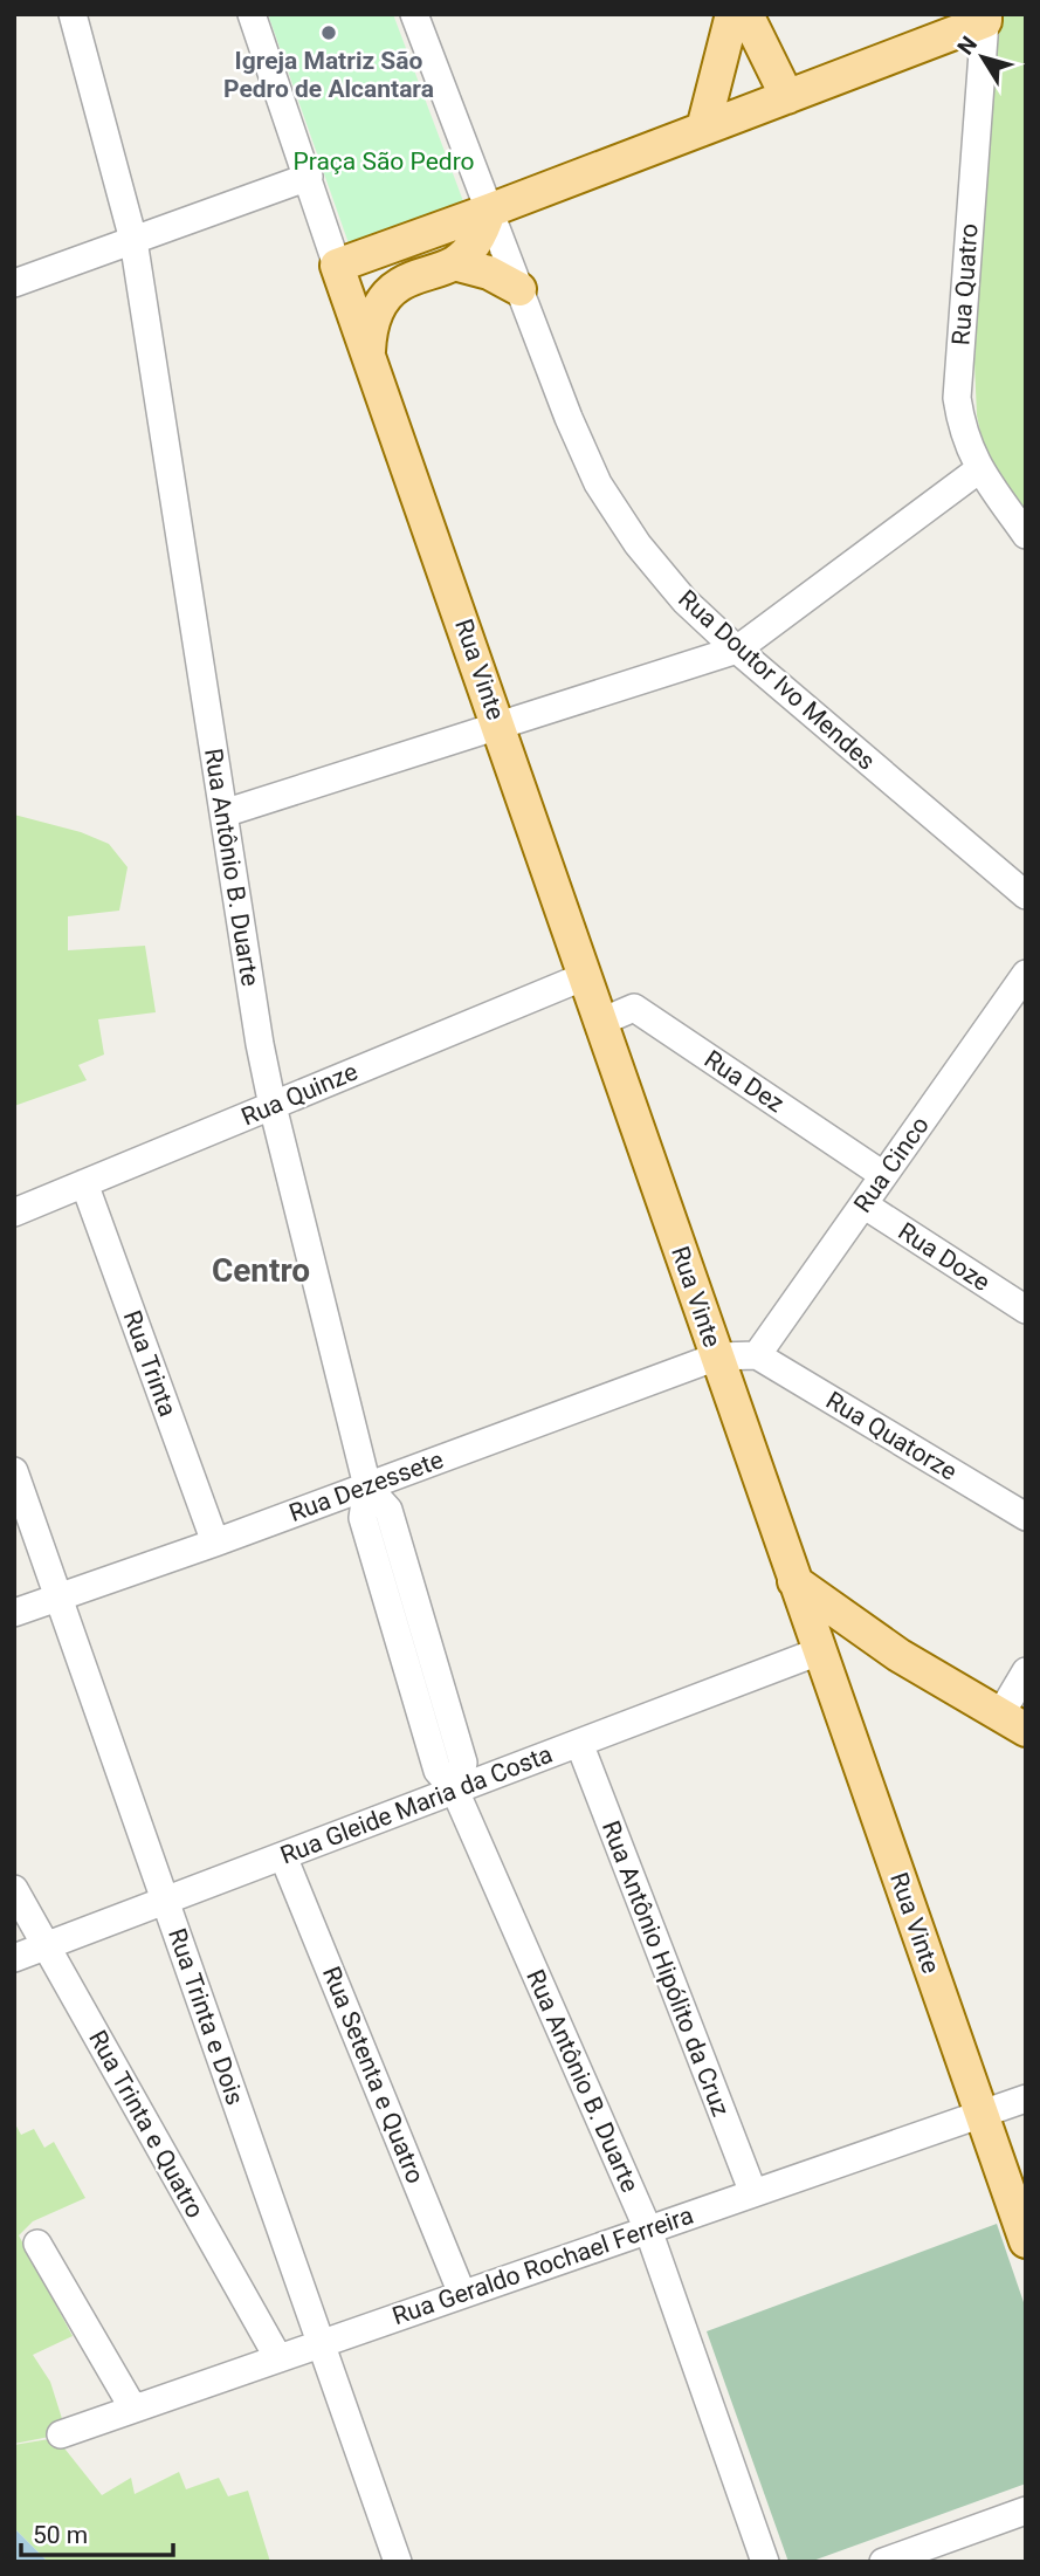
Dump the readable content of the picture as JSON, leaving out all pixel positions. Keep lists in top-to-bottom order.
{
  "streets": {
    "main road": ["Rua Vinte"],
    "street": [
      "Rua Quatro",
      "Rua Doutor Ivo Mendes",
      "Rua Antônio B. Duarte",
      "Rua Dez",
      "Rua Quinze",
      "Rua Cinco",
      "Rua Doze",
      "Rua Trinta",
      "Rua Quatorze",
      "Rua Dezessete",
      "Rua Gleide Maria da Costa",
      "Rua Antônio Hipólito da Cruz",
      "Rua Trinta e Dois",
      "Rua Setenta e Quatro",
      "Rua Trinta e Quatro",
      "Rua Geraldo Rochael Ferreira"
    ]
  },
  "crossings": [
    ["Rua Vinte", "Rua Dez"],
    ["Rua Vinte", "Rua Quinze"],
    ["Rua Vinte", "Rua Dezessete"],
    ["Rua Vinte", "Rua Gleide Maria da Costa"],
    ["Rua Vinte", "Rua Geraldo Rochael Ferreira"],
    ["Rua Antônio B. Duarte", "Rua Quinze"],
    ["Rua Antônio B. Duarte", "Rua Dezessete"],
    ["Rua Antônio B. Duarte", "Rua Gleide Maria da Costa"],
    ["Rua Antônio B. Duarte", "Rua Geraldo Rochael Ferreira"],
    ["Rua Dez", "Rua Cinco"],
    ["Rua Quinze", "Rua Trinta"],
    ["Rua Cinco", "Rua Doze"],
    ["Rua Cinco", "Rua Quatorze"],
    ["Rua Cinco", "Rua Dezessete"],
    ["Rua Trinta", "Rua Dezessete"],
    ["Rua Quatorze", "Rua Dezessete"],
    ["Rua Dezessete", "Rua Trinta e Dois"],
    ["Rua Gleide Maria da Costa", "Rua Antônio Hipólito da Cruz"],
    ["Rua Gleide Maria da Costa", "Rua Trinta e Dois"],
    ["Rua Gleide Maria da Costa", "Rua Setenta e Quatro"],
    ["Rua Gleide Maria da Costa", "Rua Trinta e Quatro"],
    ["Rua Antônio Hipólito da Cruz", "Rua Geraldo Rochael Ferreira"],
    ["Rua Trinta e Dois", "Rua Geraldo Rochael Ferreira"],
    ["Rua Setenta e Quatro", "Rua Geraldo Rochael Ferreira"],
    ["Rua Trinta e Quatro", "Rua Geraldo Rochael Ferreira"]
  ],
  "districts": ["Centro"],
  "parks": ["Praça São Pedro"],
  "places": ["Igreja Matriz São Pedro de Alcantara"],
  "scale_bar": "50 m",
  "north": "top left"
}
